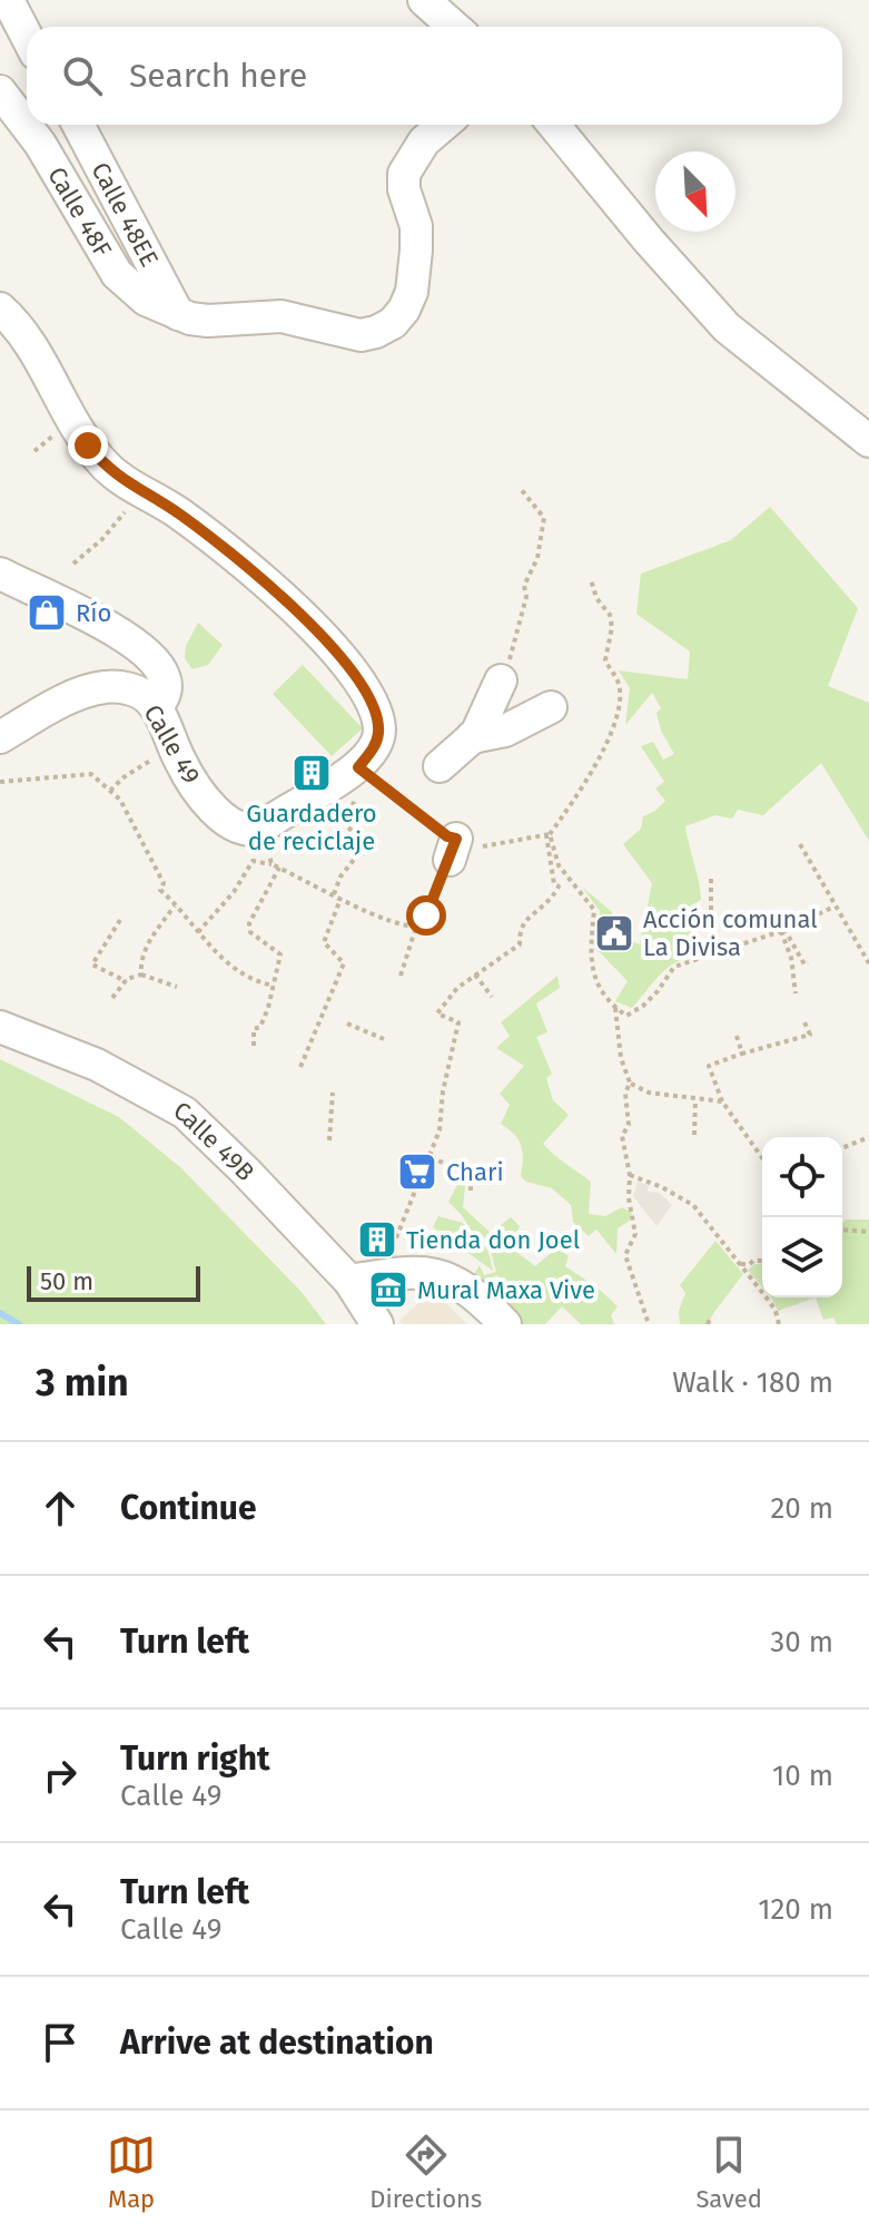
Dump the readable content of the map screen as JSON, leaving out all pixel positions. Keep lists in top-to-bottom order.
{
  "streets": {
    "street": [
      "Calle 48F",
      "Calle 48EE",
      "Calle 49",
      "Calle 49B"
    ]
  },
  "crossings": [
    ["Calle 48F", "Calle 48EE"]
  ],
  "places": {
    "shop": ["Río"],
    "building": ["Guardadero de reciclaje", "Tienda don Joel"],
    "public building": ["Acción comunal La Divisa"],
    "supermarket": ["Chari"],
    "museum": ["Mural Maxa Vive"]
  },
  "scale_bar": "50 m",
  "north": "bottom right",
  "page": {
    "search": "Search here",
    "scale": "50 m",
    "heading": ["3 min", "Walk · 180 m"],
    "list": [
      ["Continue", "20 m"],
      ["Turn left", "30 m"],
      ["Turn right", "Calle 49", "10 m"],
      ["Turn left", "Calle 49", "120 m"],
      "Arrive at destination"
    ],
    "nav": ["Map", "Directions", "Saved"]
  }
}
